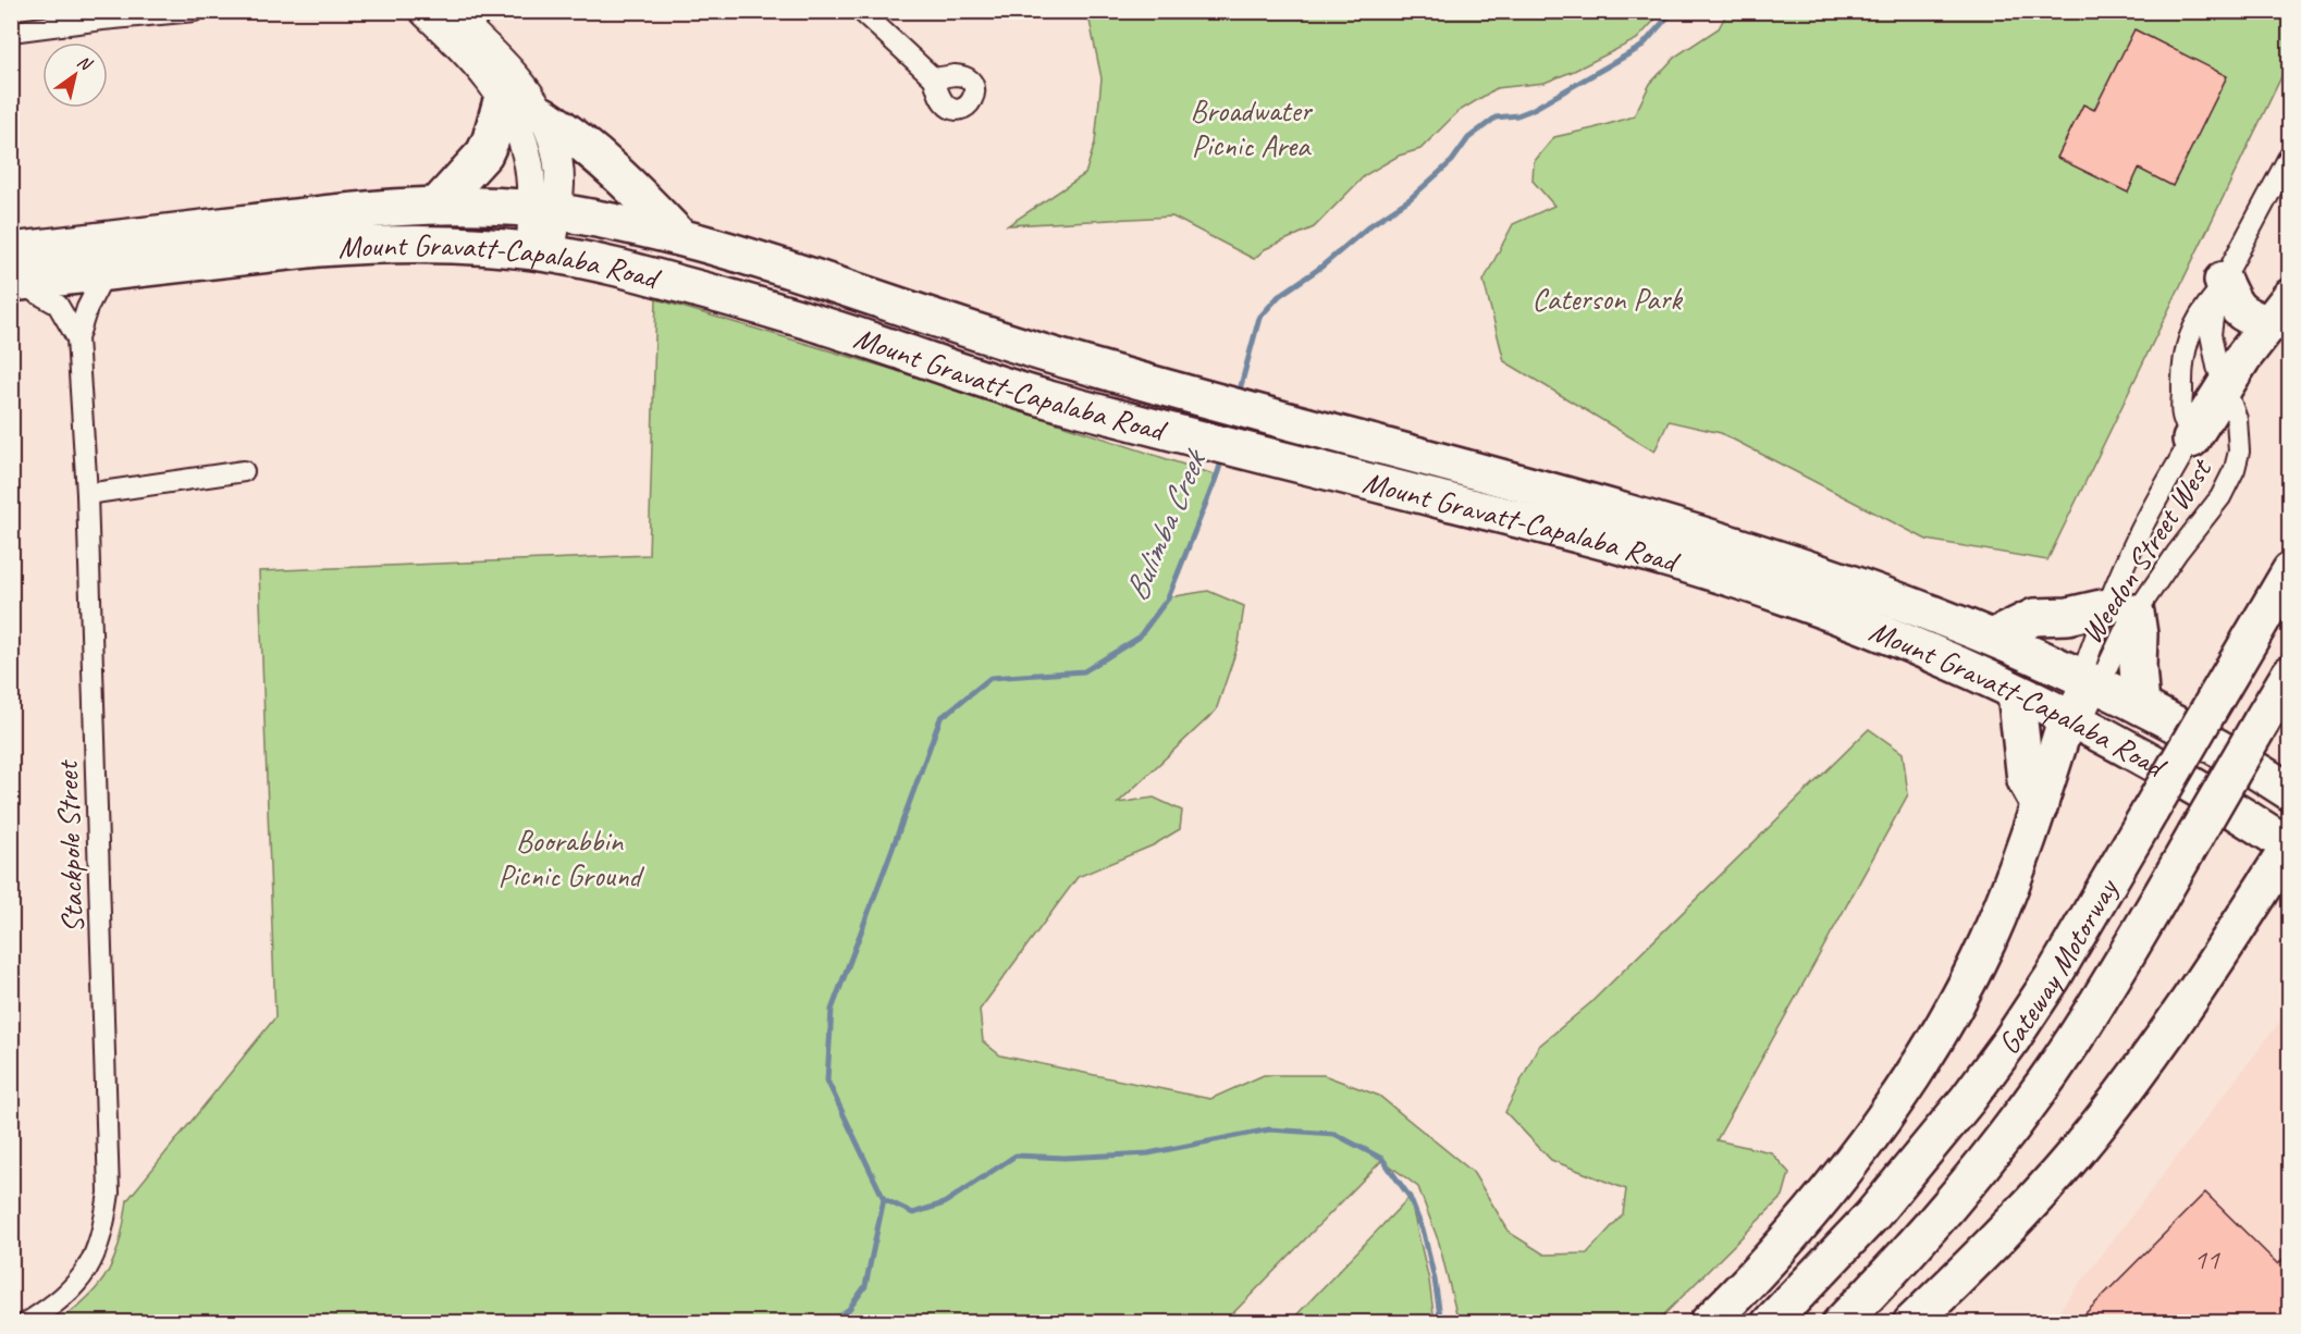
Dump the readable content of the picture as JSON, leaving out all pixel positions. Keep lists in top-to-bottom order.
{
  "streets": {
    "highway": ["Mount Gravatt-Capalaba Road", "Gateway Motorway"],
    "street": ["Weedon Street West", "Stackpole Street"]
  },
  "crossings": [
    ["Mount Gravatt-Capalaba Road", "Weedon Street West"],
    ["Mount Gravatt-Capalaba Road", "Stackpole Street"]
  ],
  "water": ["Bulimba Creek"],
  "parks": ["Broadwater Picnic Area", "Caterson Park", "Boorabbin Picnic Ground"],
  "house_numbers": ["11"],
  "north": "top right"
}
